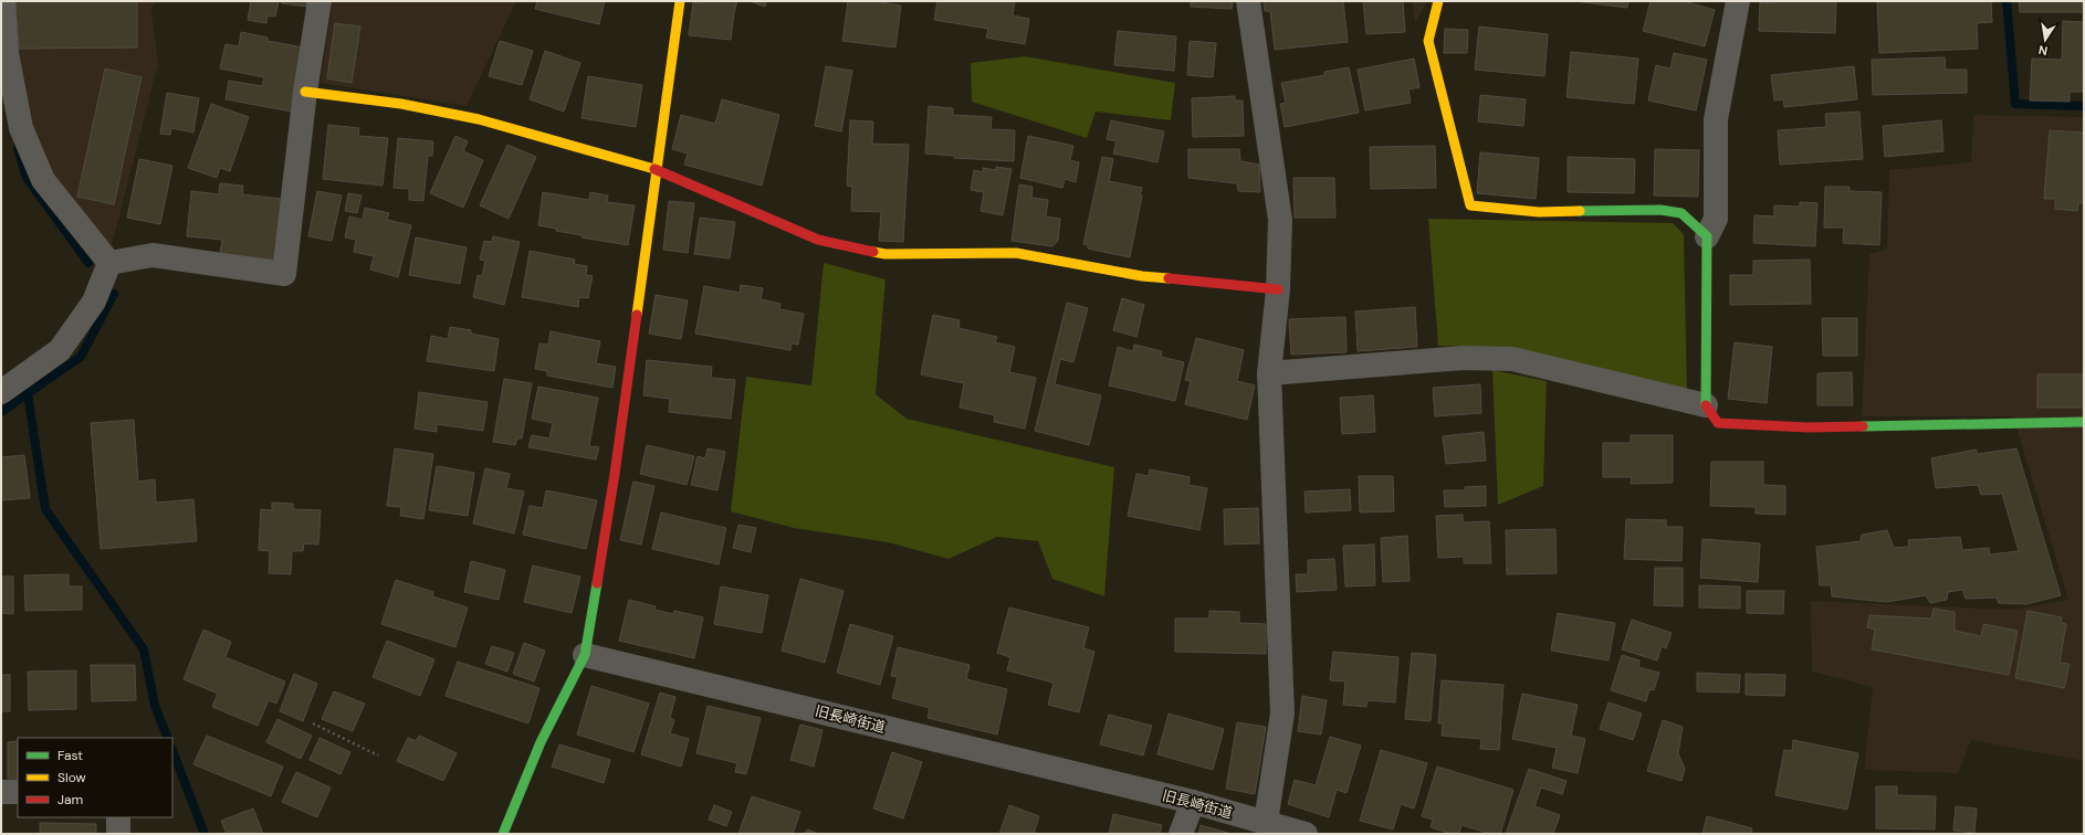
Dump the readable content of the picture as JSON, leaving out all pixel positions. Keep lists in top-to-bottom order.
{
  "streets": {
    "street": ["旧長崎街道"]
  },
  "legend": ["Fast", "Slow", "Jam"],
  "north": "bottom"
}
